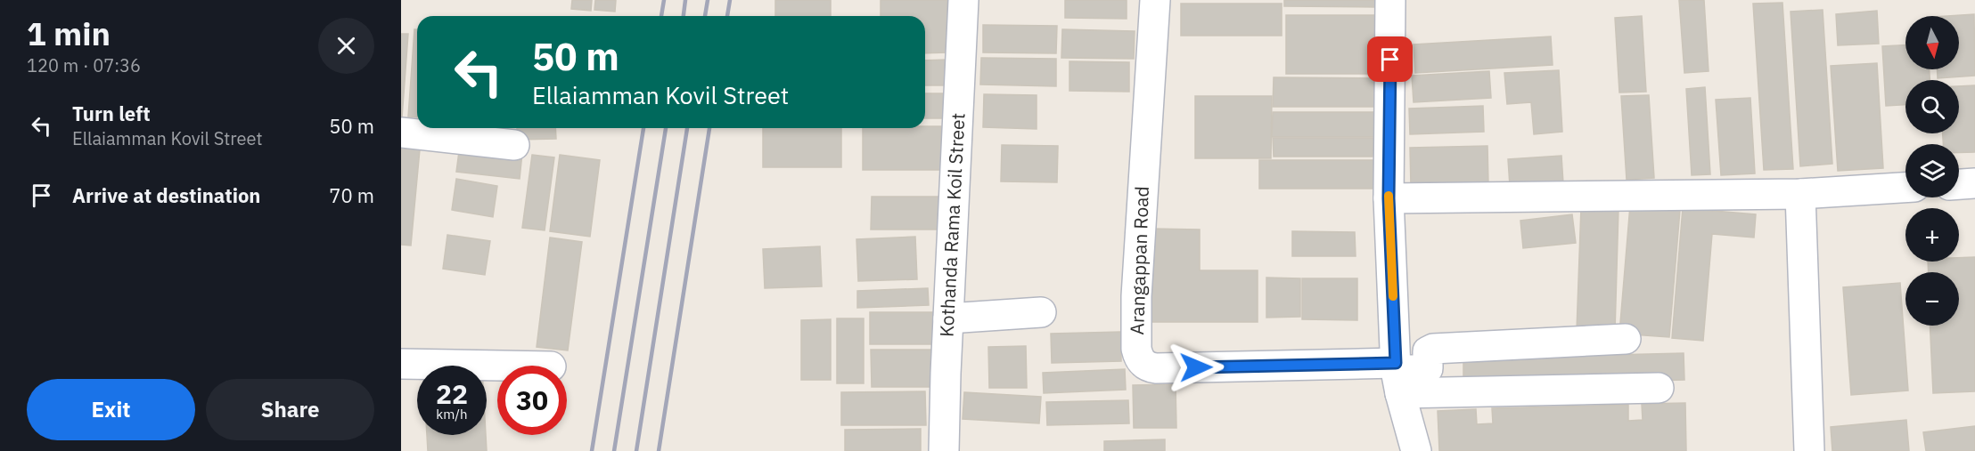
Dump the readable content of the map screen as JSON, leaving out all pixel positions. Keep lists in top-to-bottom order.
{
  "streets": {
    "street": ["Kothanda Rama Koil Street", "Arangappan Road"]
  },
  "north": "bottom",
  "page": {
    "heading": ["1 min", "120 m · 07:36"],
    "map_buttons": ["+", "−"],
    "turn": ["50 m", "Ellaiamman Kovil Street"],
    "list": [
      {
        "name": "Turn left",
        "note": "Ellaiamman Kovil Street",
        "value": "50 m"
      },
      {
        "name": "Arrive at destination",
        "value": "70 m"
      }
    ],
    "speed": "22 km/h",
    "limit": "30",
    "buttons": ["Exit", "Share"]
  }
}
